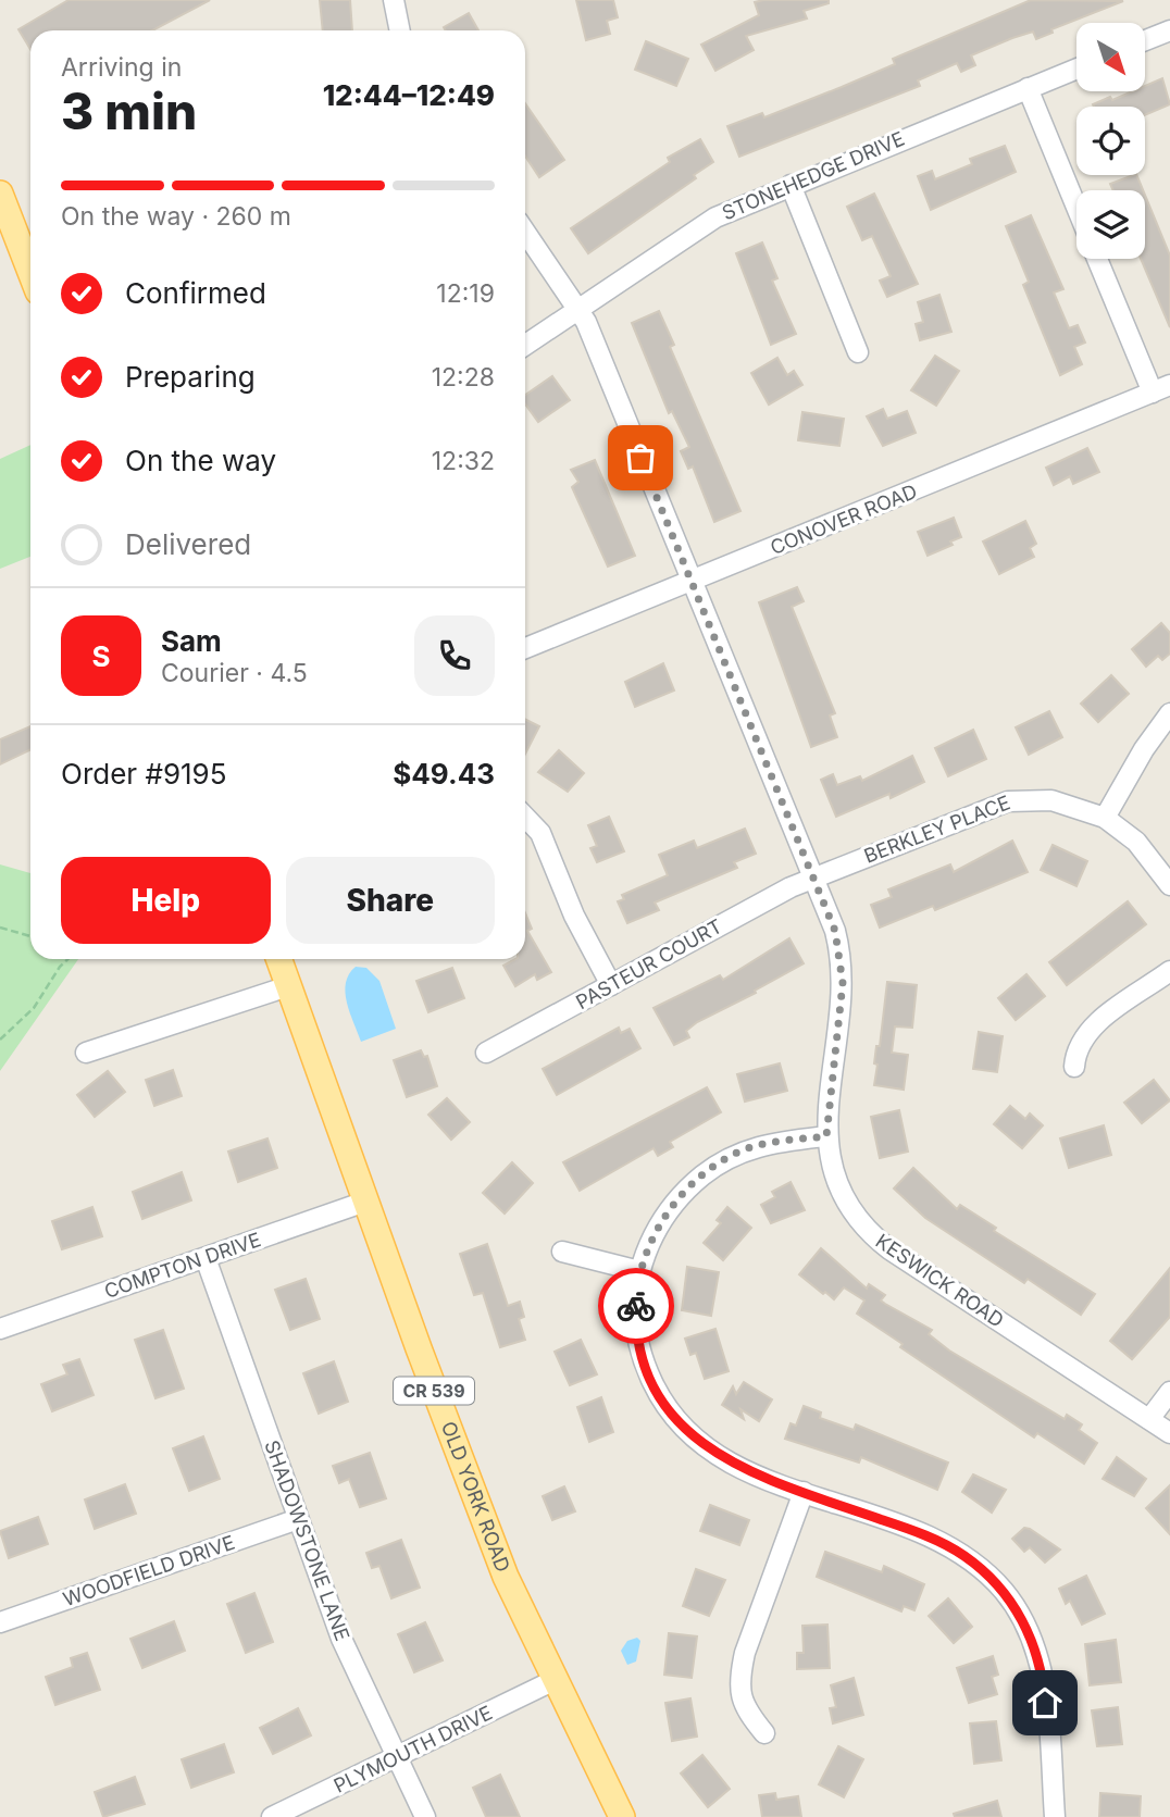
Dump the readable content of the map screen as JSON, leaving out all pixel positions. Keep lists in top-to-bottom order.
{
  "streets": {
    "main road": ["CR 539", "OLD YORK ROAD"],
    "street": [
      "STONEHEDGE DRIVE",
      "CONOVER ROAD",
      "BERKLEY PLACE",
      "PASTEUR COURT",
      "COMPTON DRIVE",
      "KESWICK ROAD",
      "SHADOWSTONE LANE",
      "WOODFIELD DRIVE",
      "PLYMOUTH DRIVE"
    ]
  },
  "crossings": [
    ["STONEHEDGE DRIVE", "KESWICK ROAD"],
    ["CONOVER ROAD", "KESWICK ROAD"],
    ["BERKLEY PLACE", "PASTEUR COURT"],
    ["BERKLEY PLACE", "KESWICK ROAD"],
    ["PASTEUR COURT", "KESWICK ROAD"],
    ["COMPTON DRIVE", "OLD YORK ROAD"],
    ["COMPTON DRIVE", "SHADOWSTONE LANE"],
    ["OLD YORK ROAD", "PLYMOUTH DRIVE"],
    ["SHADOWSTONE LANE", "WOODFIELD DRIVE"],
    ["SHADOWSTONE LANE", "PLYMOUTH DRIVE"]
  ],
  "north": "bottom right",
  "page": {
    "heading": ["3 min", "Arriving in", "12:44–12:49"],
    "panel": [
      "Sam",
      "Courier · 4.5",
      "Order #9195",
      "$49.43"
    ],
    "bar": "On the way · 260 m",
    "list": [
      ["Confirmed", "12:19"],
      ["Preparing", "12:28"],
      ["On the way", "12:32"],
      "Delivered"
    ],
    "round": "S",
    "buttons": ["Help", "Share"]
  }
}
